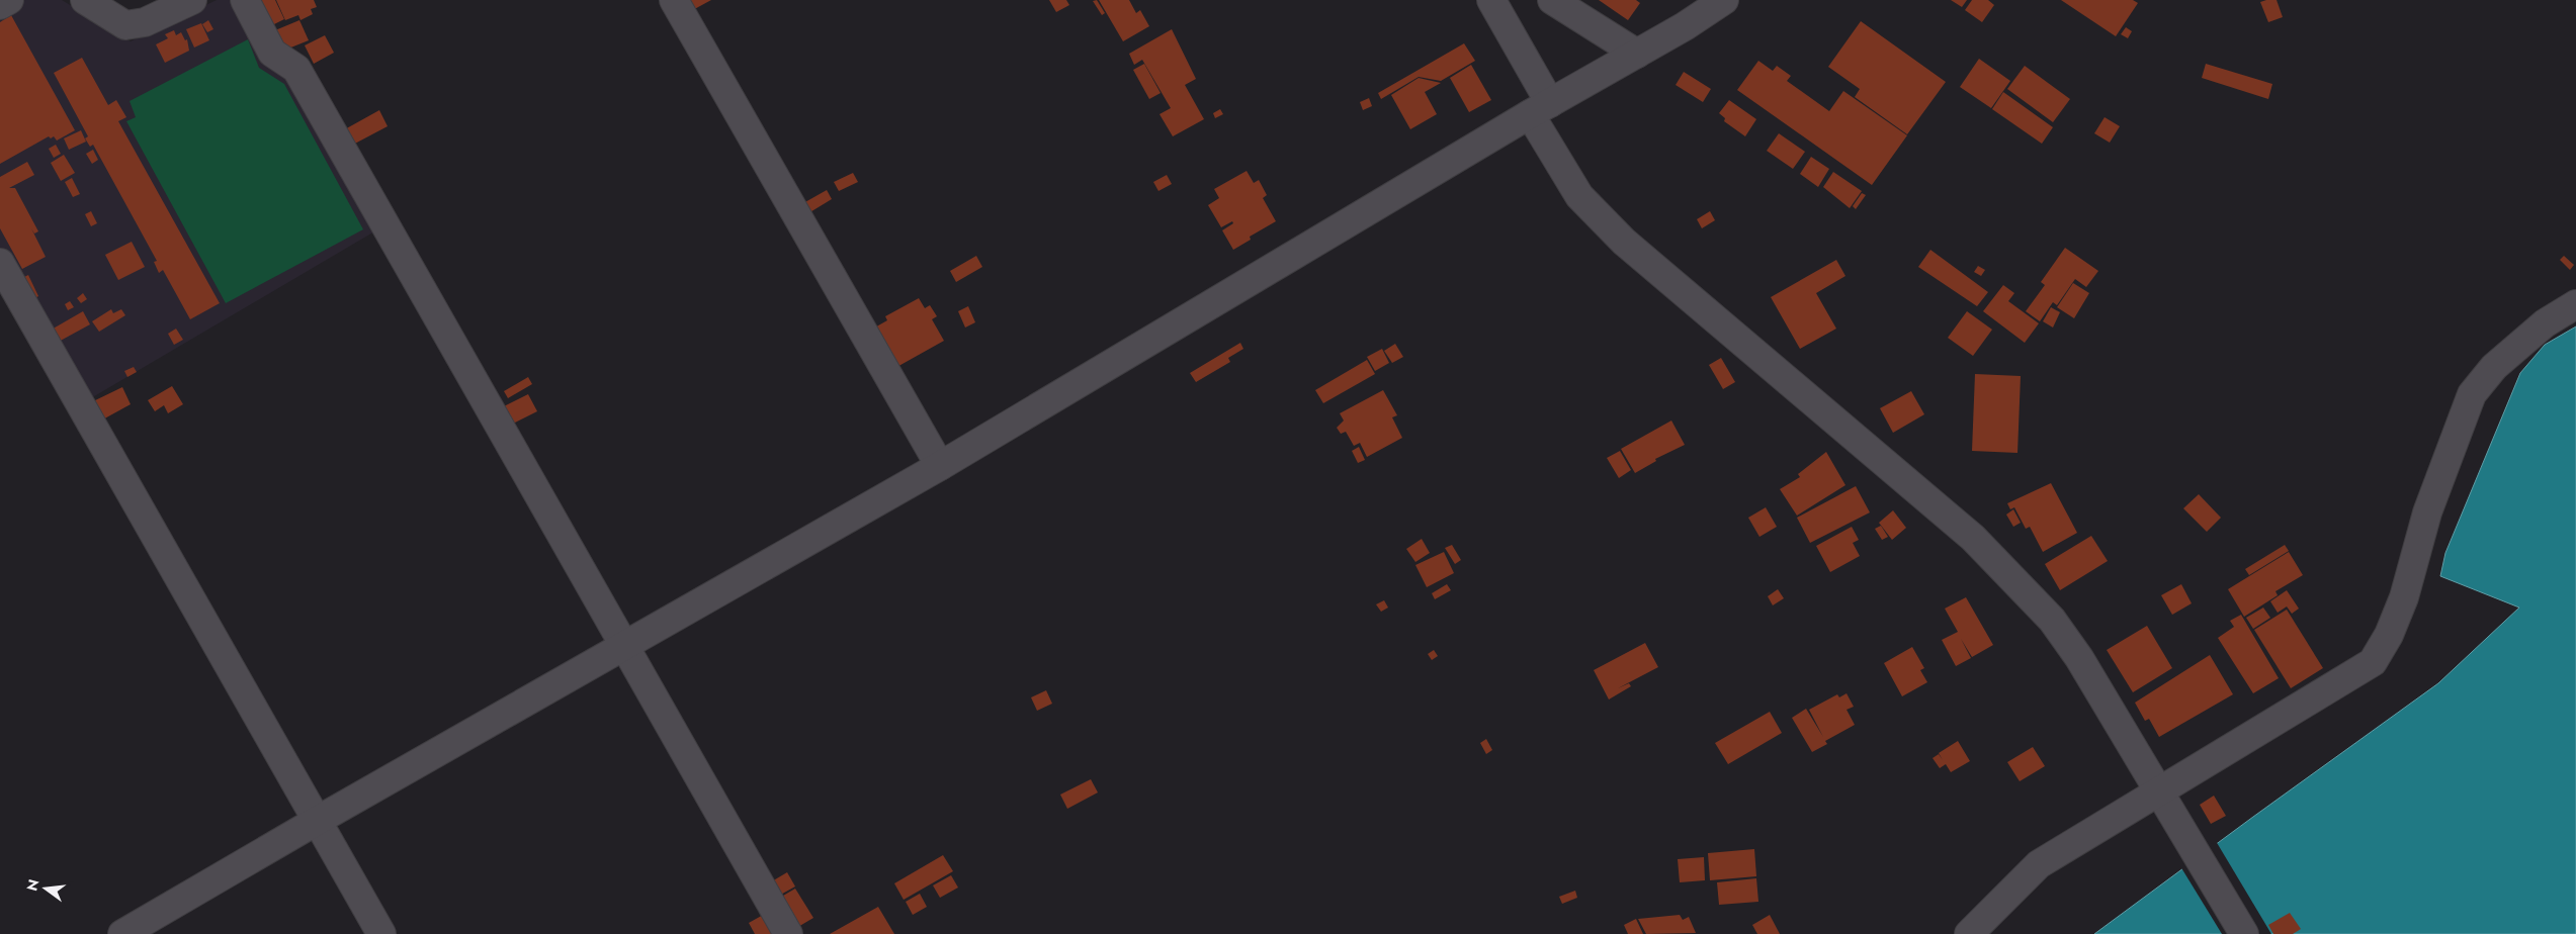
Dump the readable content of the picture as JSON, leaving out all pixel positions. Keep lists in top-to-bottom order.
{
  "north": "left"
}
